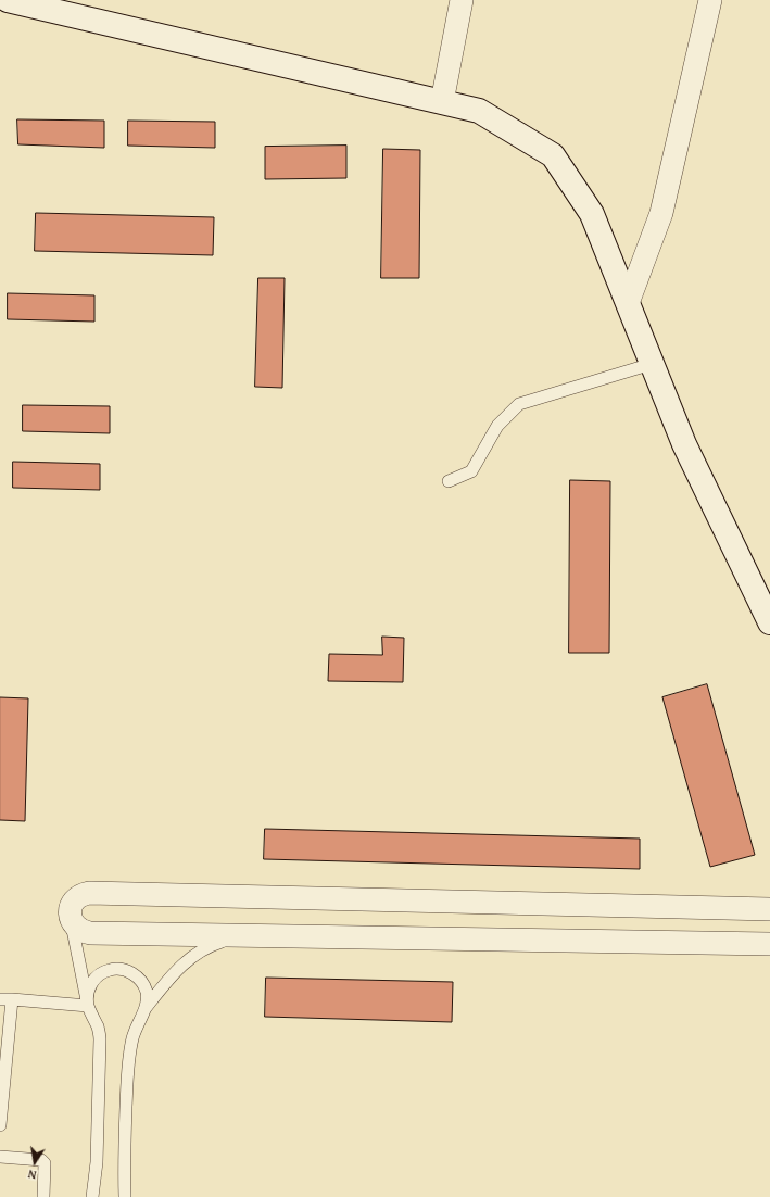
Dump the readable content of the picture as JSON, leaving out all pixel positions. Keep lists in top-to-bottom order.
{
  "north": "bottom"
}
